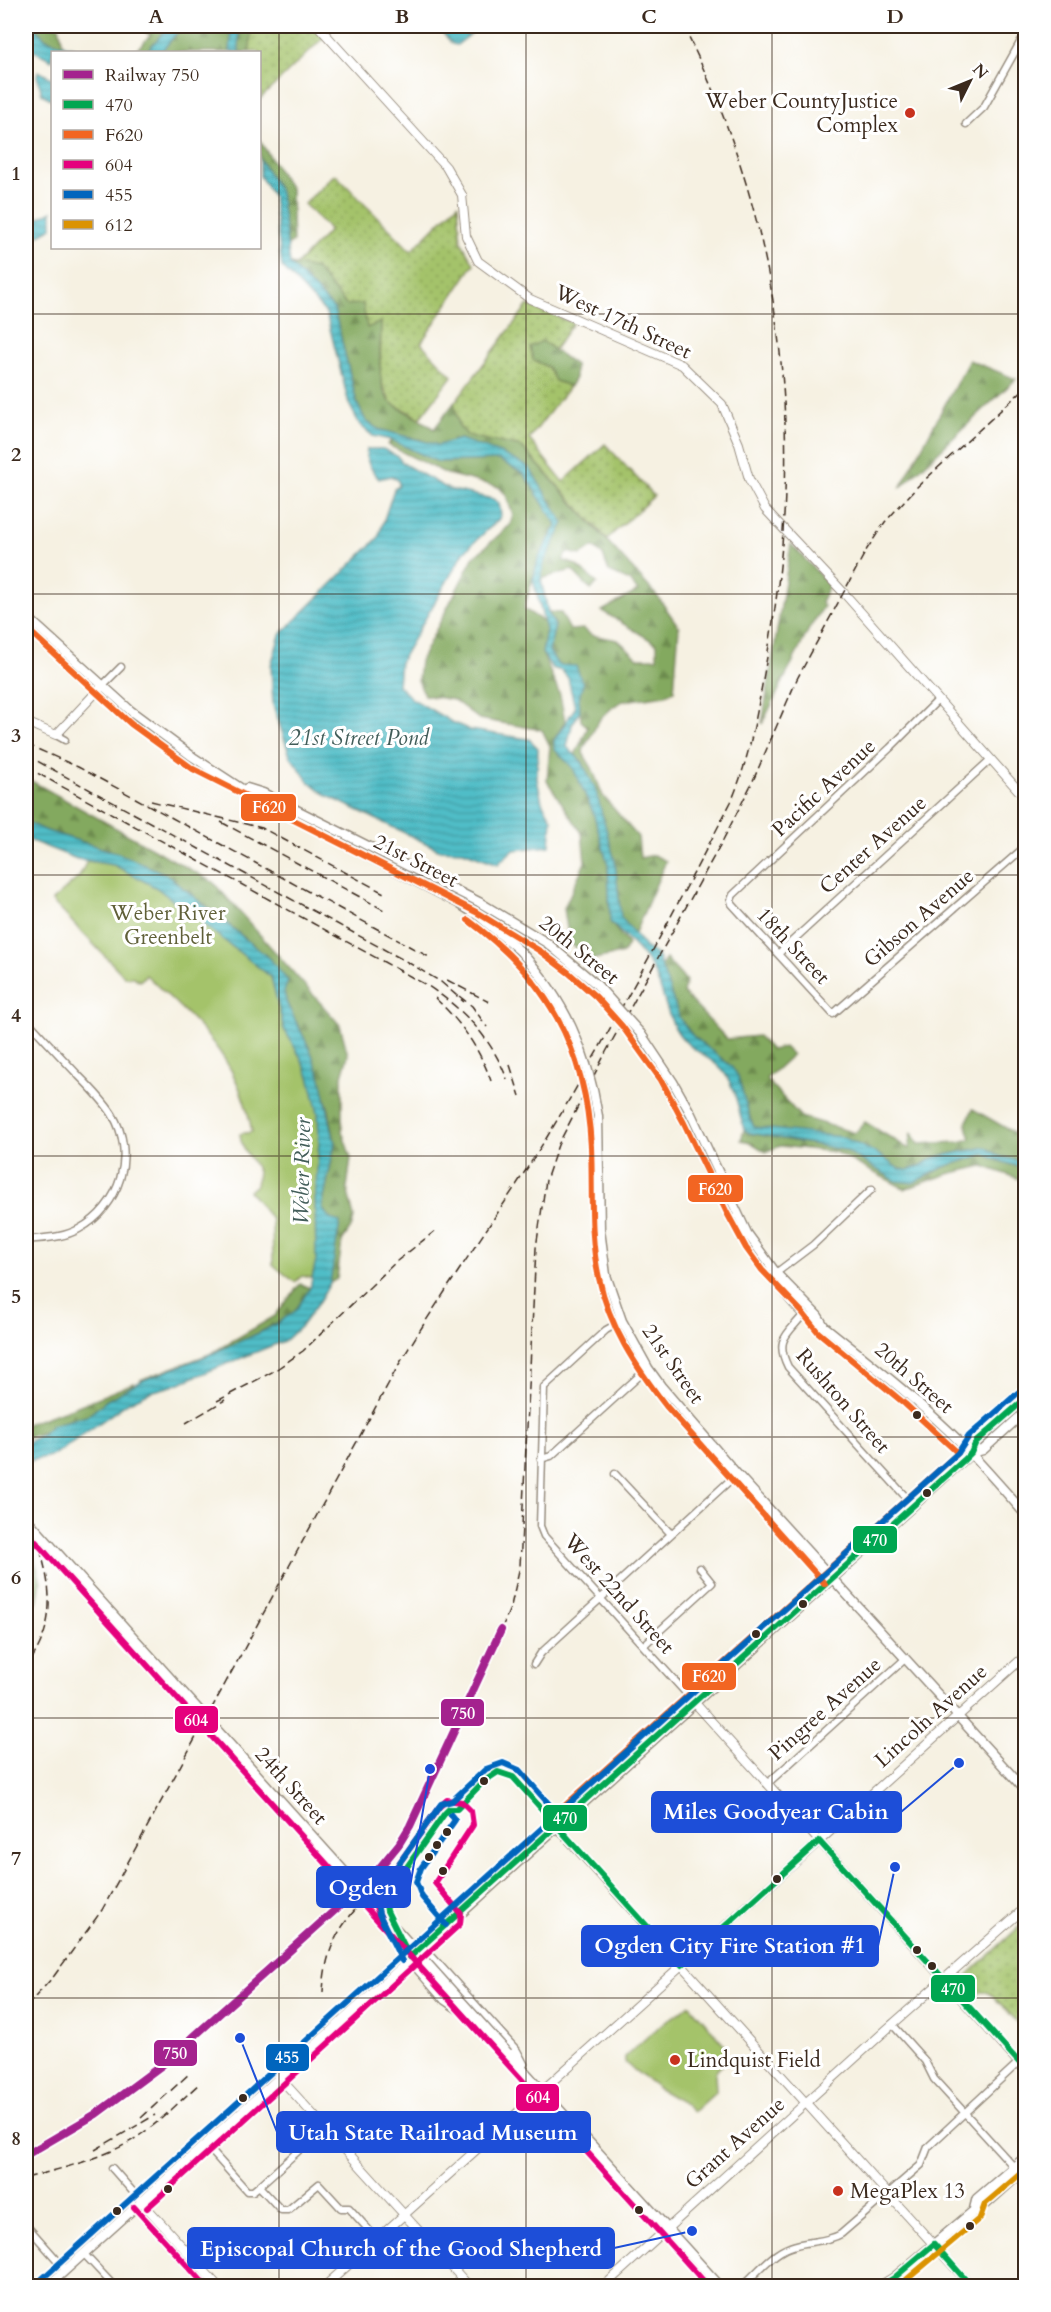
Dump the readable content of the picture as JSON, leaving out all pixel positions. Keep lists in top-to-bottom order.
{
  "streets": {
    "main road": ["21st Street", "20th Street", "24th Street"],
    "street": [
      "West 17th Street",
      "Pacific Avenue",
      "Center Avenue",
      "Gibson Avenue",
      "18th Street",
      "Rushton Street",
      "West 22nd Street",
      "Pingree Avenue",
      "Lincoln Avenue",
      "Grant Avenue"
    ]
  },
  "crossings": [
    ["West 17th Street", "Pacific Avenue"],
    ["West 17th Street", "Center Avenue"],
    ["Pacific Avenue", "18th Street"],
    ["Center Avenue", "18th Street"],
    ["21st Street", "20th Street"],
    ["21st Street", "Pingree Avenue"],
    ["21st Street", "Lincoln Avenue"],
    ["Gibson Avenue", "18th Street"],
    ["20th Street", "Rushton Street"],
    ["Lincoln Avenue", "24th Street"],
    ["24th Street", "Grant Avenue"]
  ],
  "water": ["21st Street Pond", "Weber River"],
  "parks": ["Weber River Greenbelt"],
  "places": [
    "Weber CountyJustice Complex",
    "Miles Goodyear Cabin",
    "Ogden",
    "Ogden City Fire Station #1",
    "Utah State Railroad Museum",
    "Lindquist Field",
    "MegaPlex 13",
    "Episcopal Church of the Good Shepherd"
  ],
  "lines": [
    "transit line F620",
    "transit line 455",
    "transit line 470",
    "transit line 604",
    "rail line 750",
    "transit line 612"
  ],
  "legend": [
    "Railway 750",
    "470",
    "F620",
    "604",
    "455",
    "612"
  ],
  "north": "top right",
  "grid": {
    "columns": [
      "A",
      "B",
      "C",
      "D"
    ],
    "rows": [
      "1",
      "2",
      "3",
      "4",
      "5",
      "6",
      "7",
      "8"
    ]
  }
}
